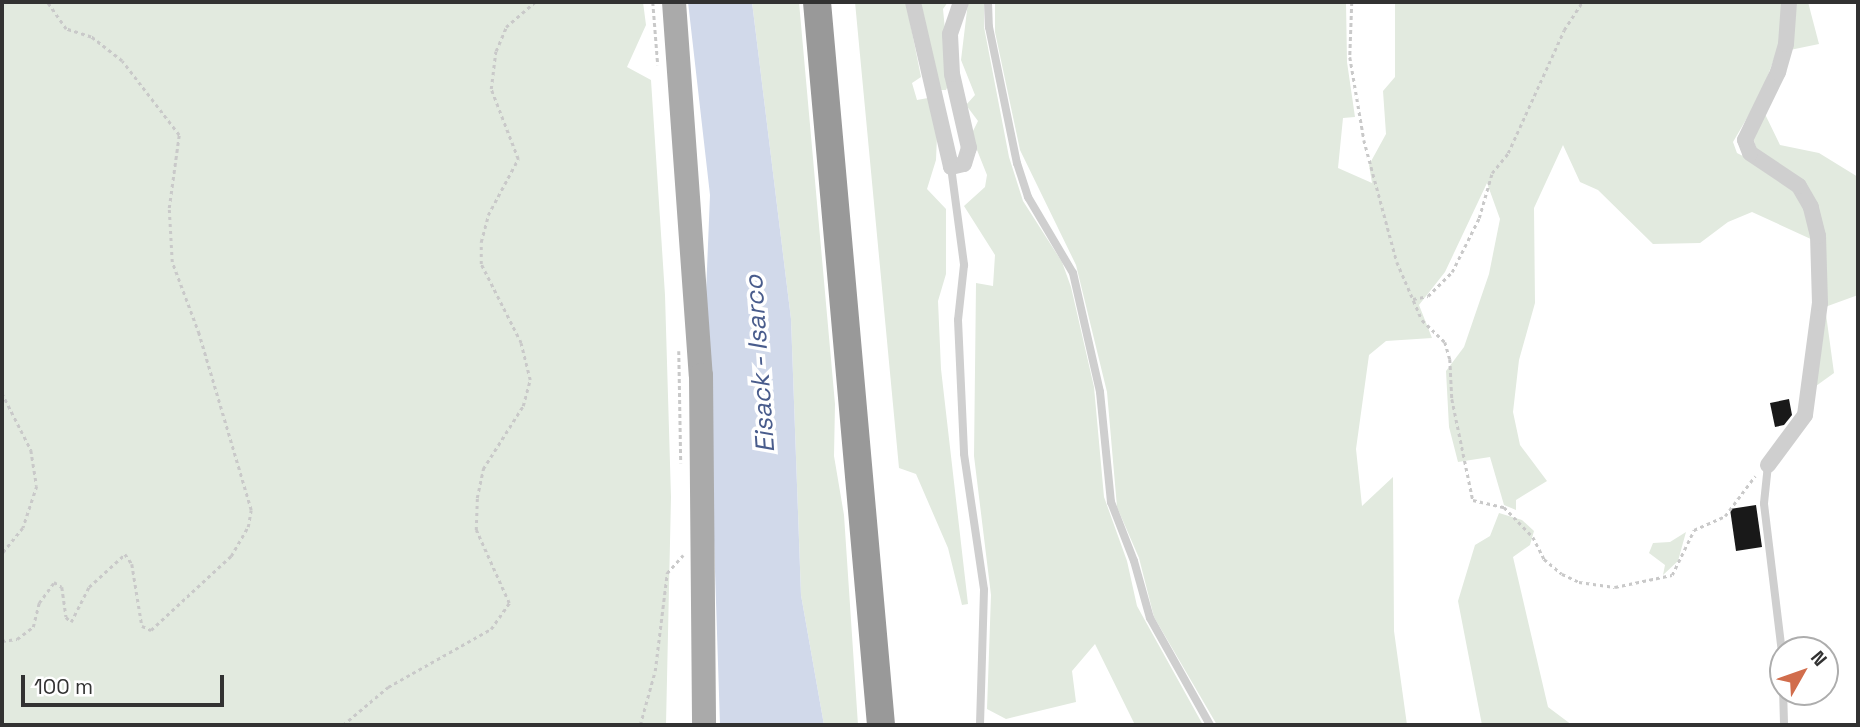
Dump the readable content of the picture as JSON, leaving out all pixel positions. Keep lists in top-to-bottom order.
{
  "water": ["Eisack - Isarco"],
  "scale_bar": "100 m",
  "north": "top right"
}
